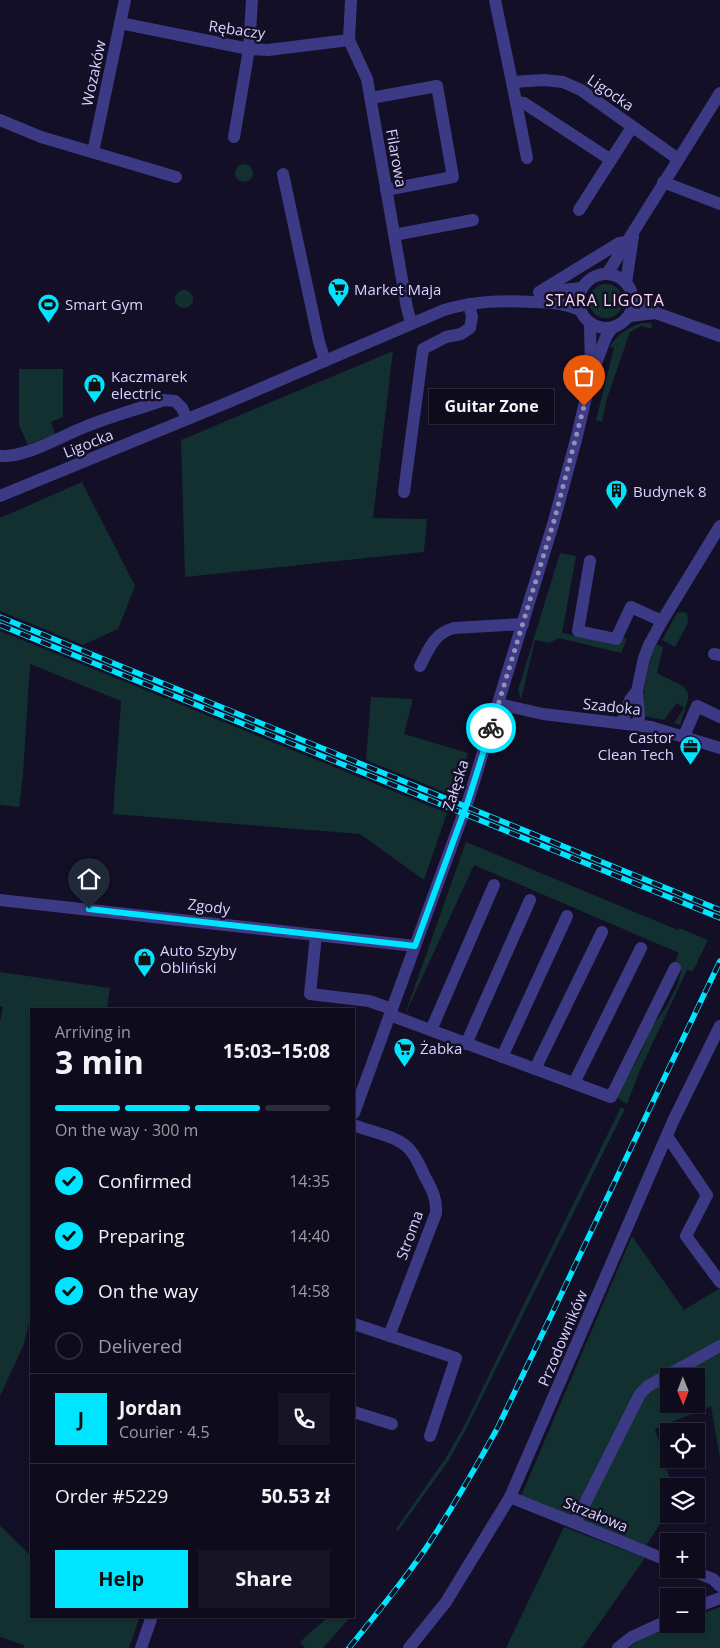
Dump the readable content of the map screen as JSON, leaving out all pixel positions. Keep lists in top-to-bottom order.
{
  "streets": {
    "street": [
      "Rębaczy",
      "Wozaków",
      "Ligocka",
      "Filarowa",
      "Szadoka",
      "Załęska",
      "Zgody",
      "Stroma",
      "Przodowników",
      "Strzałowa"
    ]
  },
  "crossings": [
    ["Rębaczy", "Wozaków"],
    ["Rębaczy", "Filarowa"],
    ["Ligocka", "Filarowa"],
    ["Ligocka", "Załęska"],
    ["Szadoka", "Załęska"],
    ["Załęska", "Zgody"],
    ["Przodowników", "Strzałowa"]
  ],
  "districts": ["STARA LIGOTA"],
  "places": {
    "supermarket": ["Market Maja", "Żabka"],
    "sports": ["Smart Gym"],
    "shop": ["Kaczmarek electric", "Auto Szyby Obliński"],
    "other": ["Guitar Zone"],
    "building": ["Budynek 8"],
    "office": ["Castor Clean Tech"]
  },
  "north": "bottom",
  "page": {
    "bubble": "Guitar Zone",
    "heading": ["3 min", "Arriving in", "15:03–15:08"],
    "panel": [
      "Jordan",
      "Courier · 4.5",
      "Order #5229",
      "50.53 zł"
    ],
    "bar": "On the way · 300 m",
    "list": [
      ["Confirmed", "14:35"],
      ["Preparing", "14:40"],
      ["On the way", "14:58"],
      "Delivered"
    ],
    "map_buttons": ["+", "−"],
    "round": "J",
    "buttons": ["Help", "Share"]
  }
}
